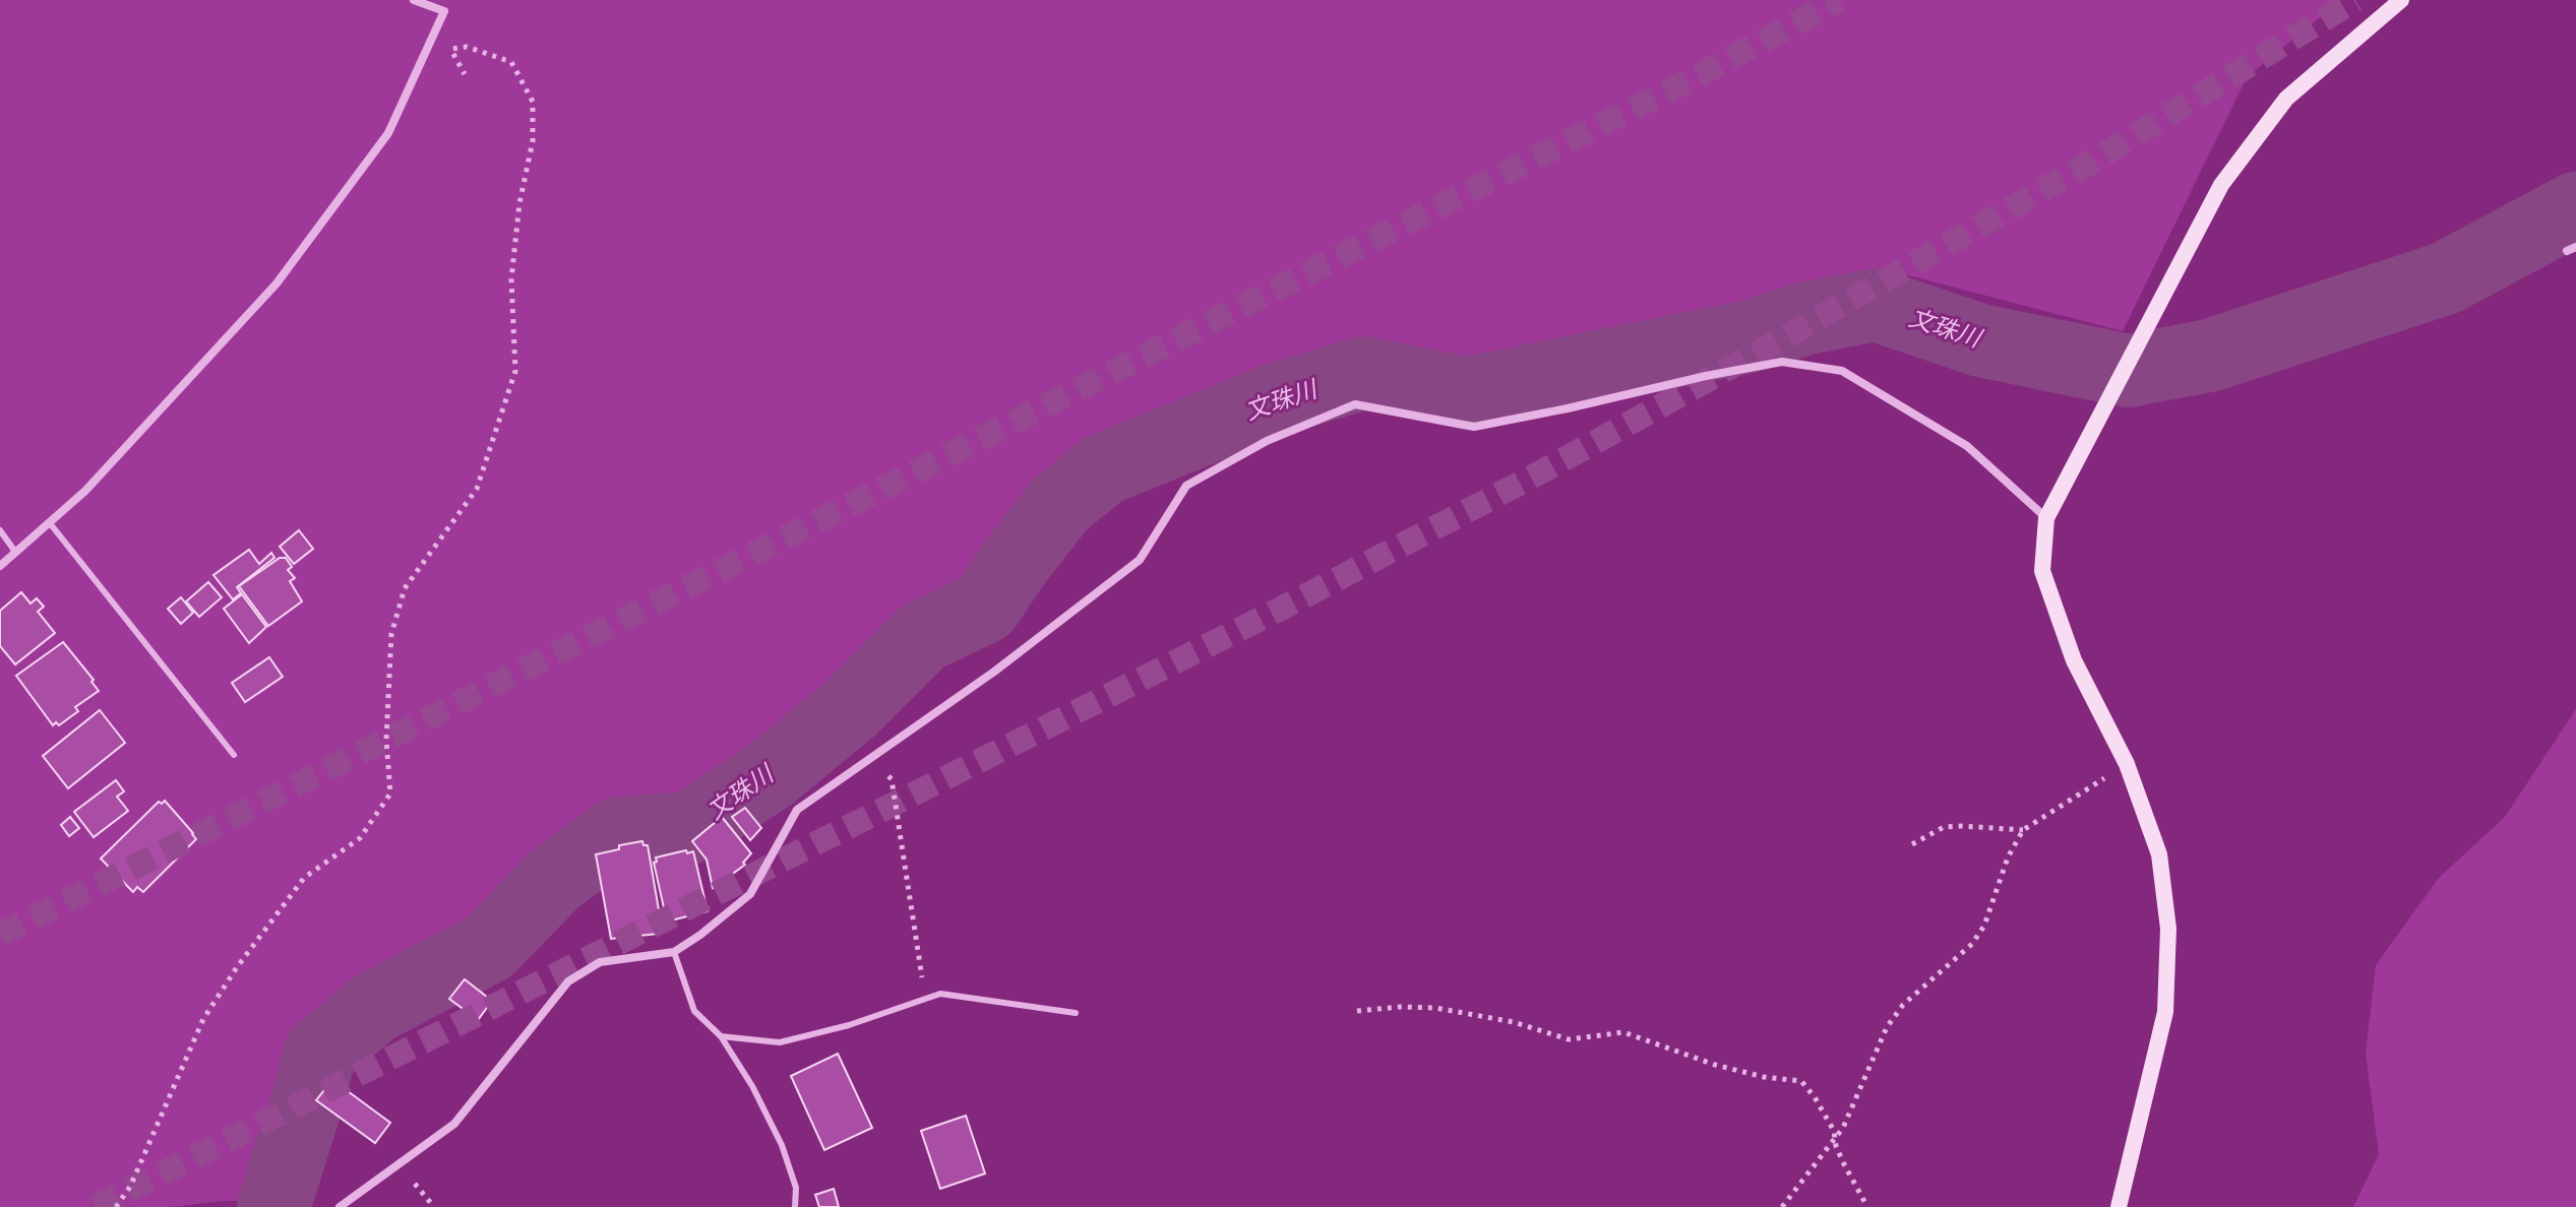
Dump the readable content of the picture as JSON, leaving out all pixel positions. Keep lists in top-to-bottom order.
{
  "water": ["文珠川"]
}
